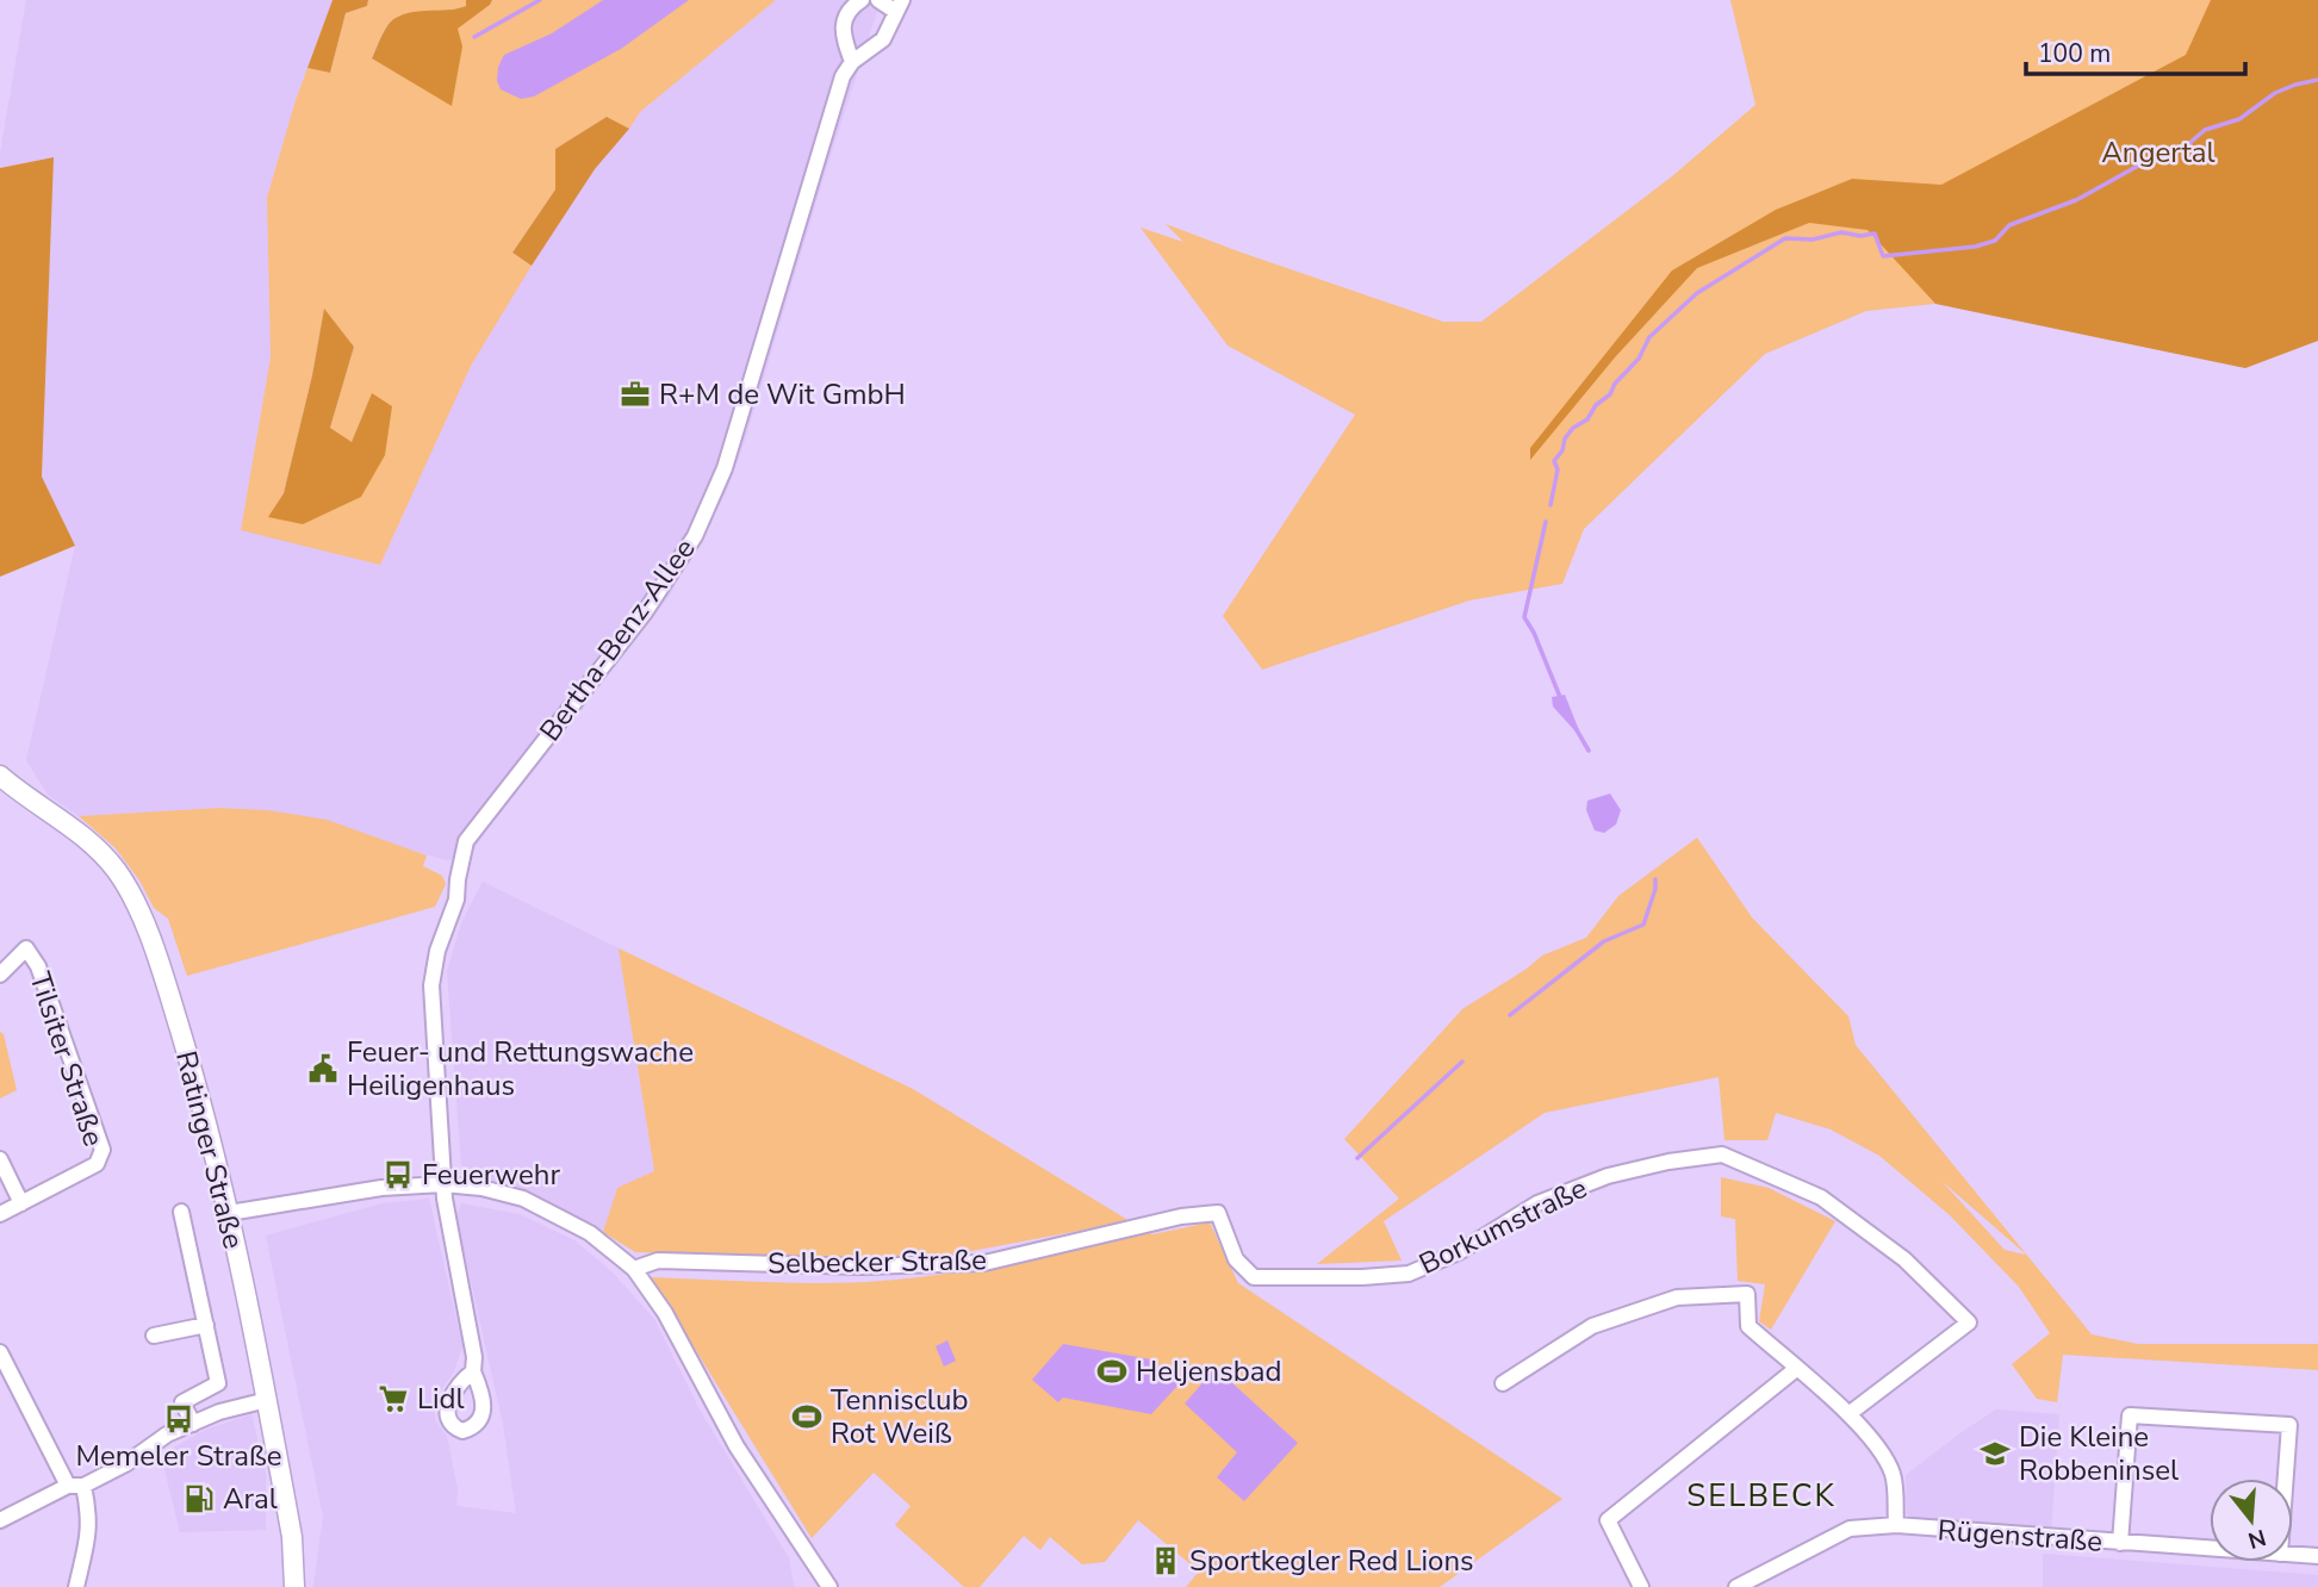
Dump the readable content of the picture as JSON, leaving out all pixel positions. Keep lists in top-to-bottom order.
{
  "streets": {
    "main road": ["Ratinger Straße"],
    "street": [
      "Bertha-Benz-Allee",
      "Tilsiter Straße",
      "Borkumstraße",
      "Selbecker Straße",
      "Rügenstraße"
    ]
  },
  "crossings": [
    ["Borkumstraße", "Selbecker Straße"]
  ],
  "districts": ["SELBECK"],
  "parks": ["Angertal"],
  "places": {
    "office": ["R+M de Wit GmbH"],
    "public building": ["Feuer- und Rettungswache Heiligenhaus"],
    "bus stop": ["Feuerwehr", "Memeler Straße"],
    "sports": ["Heljensbad", "Tennisclub Rot Weiß"],
    "supermarket": ["Lidl"],
    "school or university": ["Die Kleine Robbeninsel"],
    "fuel station": ["Aral"],
    "building": ["Sportkegler Red Lions"]
  },
  "scale_bar": "100 m",
  "north": "bottom"
}
